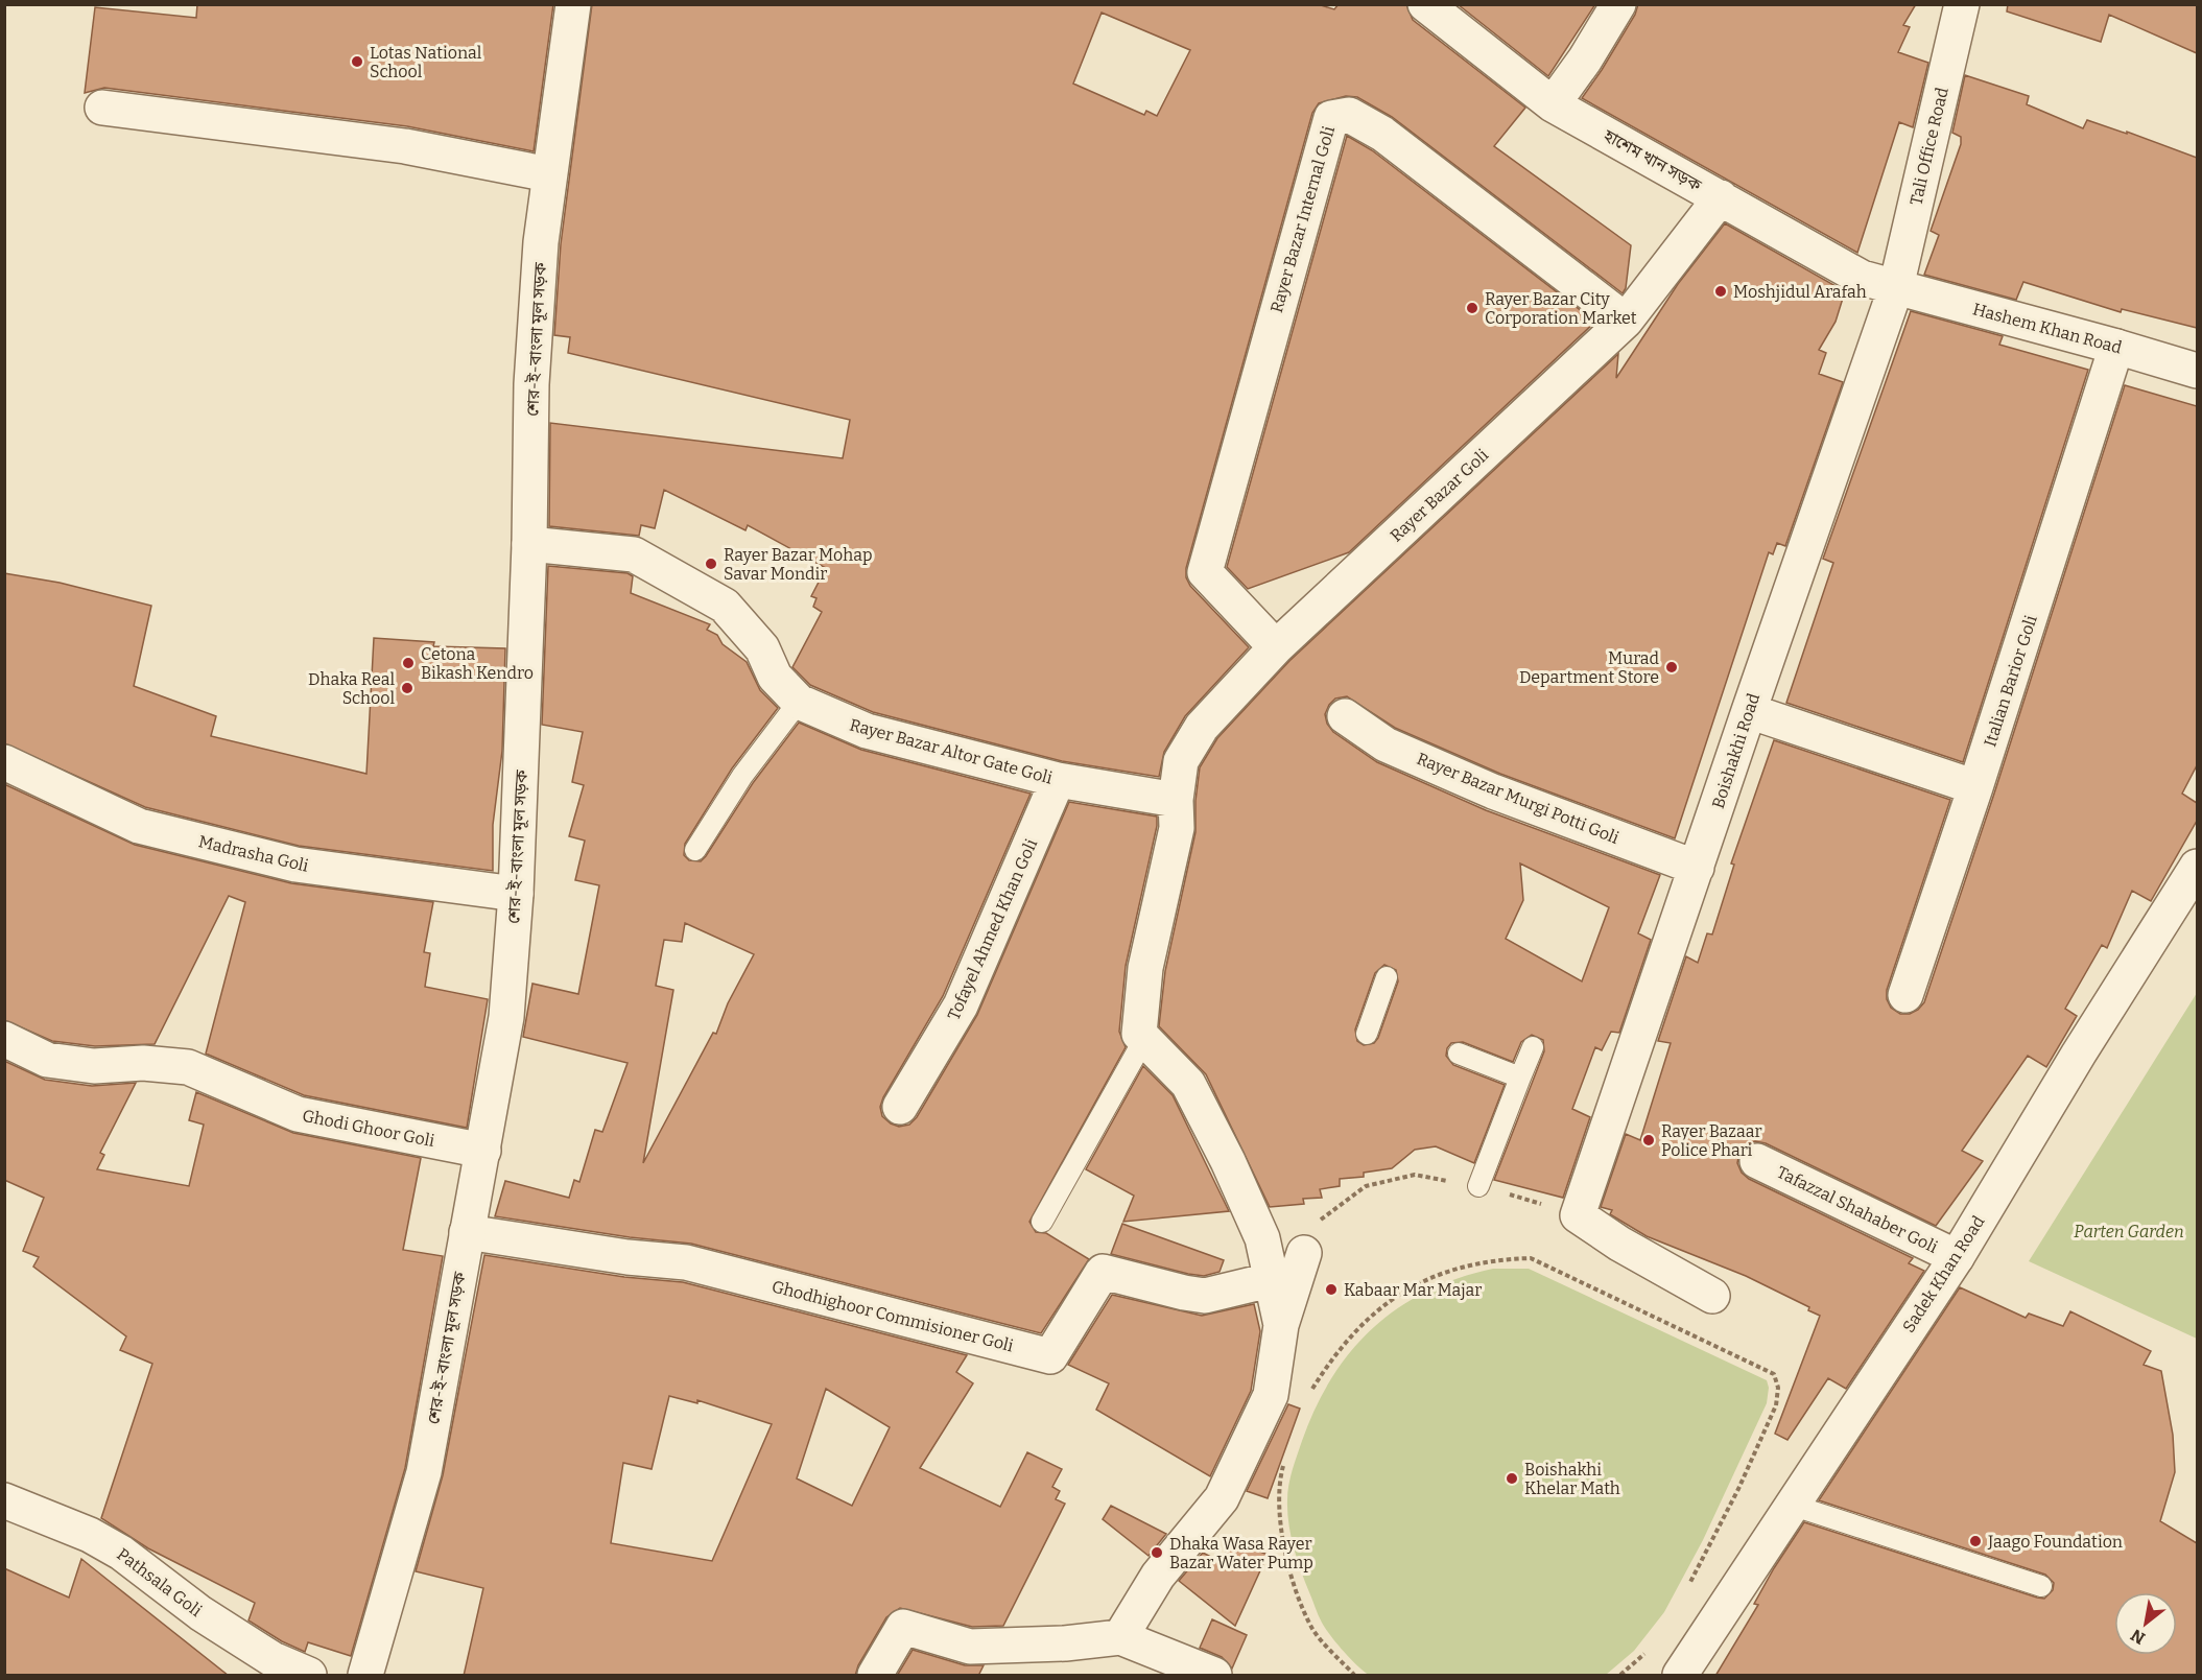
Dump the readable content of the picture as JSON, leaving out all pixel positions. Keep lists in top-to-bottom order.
{
  "streets": {
    "street": [
      "Tali Office Road",
      "হাশেম খান সড়ক",
      "Rayer Bazar Internal Goli",
      "Hashem Khan Road",
      "শের-ই-বাংলা মূল সড়ক",
      "Rayer Bazar Goli",
      "Italian Barior Goli",
      "Rayer Bazar Altor Gate Goli",
      "Boishakhi Road",
      "Rayer Bazar Murgi Potti Goli",
      "Madrasha Goli",
      "Tofayel Ahmed Khan Goli",
      "Ghodi Ghoor Goli",
      "Tafazzal Shahaber Goli",
      "Sadek Khan Road",
      "Ghodhighoor Commisioner Goli",
      "Pathsala Goli"
    ]
  },
  "crossings": [
    ["Tali Office Road", "হাশেম খান সড়ক"],
    ["Tali Office Road", "Hashem Khan Road"],
    ["Tali Office Road", "Boishakhi Road"],
    ["হাশেম খান সড়ক", "Hashem Khan Road"],
    ["হাশেম খান সড়ক", "Rayer Bazar Goli"],
    ["হাশেম খান সড়ক", "Boishakhi Road"],
    ["Rayer Bazar Internal Goli", "Rayer Bazar Goli"],
    ["Hashem Khan Road", "Italian Barior Goli"],
    ["Hashem Khan Road", "Boishakhi Road"],
    ["শের-ই-বাংলা মূল সড়ক", "Rayer Bazar Altor Gate Goli"],
    ["শের-ই-বাংলা মূল সড়ক", "Madrasha Goli"],
    ["শের-ই-বাংলা মূল সড়ক", "Ghodi Ghoor Goli"],
    ["শের-ই-বাংলা মূল সড়ক", "Ghodhighoor Commisioner Goli"],
    ["Rayer Bazar Goli", "Rayer Bazar Altor Gate Goli"],
    ["Rayer Bazar Altor Gate Goli", "Tofayel Ahmed Khan Goli"],
    ["Boishakhi Road", "Rayer Bazar Murgi Potti Goli"],
    ["Tafazzal Shahaber Goli", "Sadek Khan Road"]
  ],
  "parks": ["Parten Garden"],
  "places": [
    "Lotas National School",
    "Moshjidul Arafah",
    "Rayer Bazar City Corporation Market",
    "Rayer Bazar Mohap Savar Mondir",
    "Cetona Bikash Kendro",
    "Murad Department Store",
    "Dhaka Real School",
    "Rayer Bazaar Police Phari",
    "Kabaar Mar Majar",
    "Boishakhi Khelar Math",
    "Jaago Foundation",
    "Dhaka Wasa Rayer Bazar Water Pump"
  ],
  "north": "bottom left"
}
